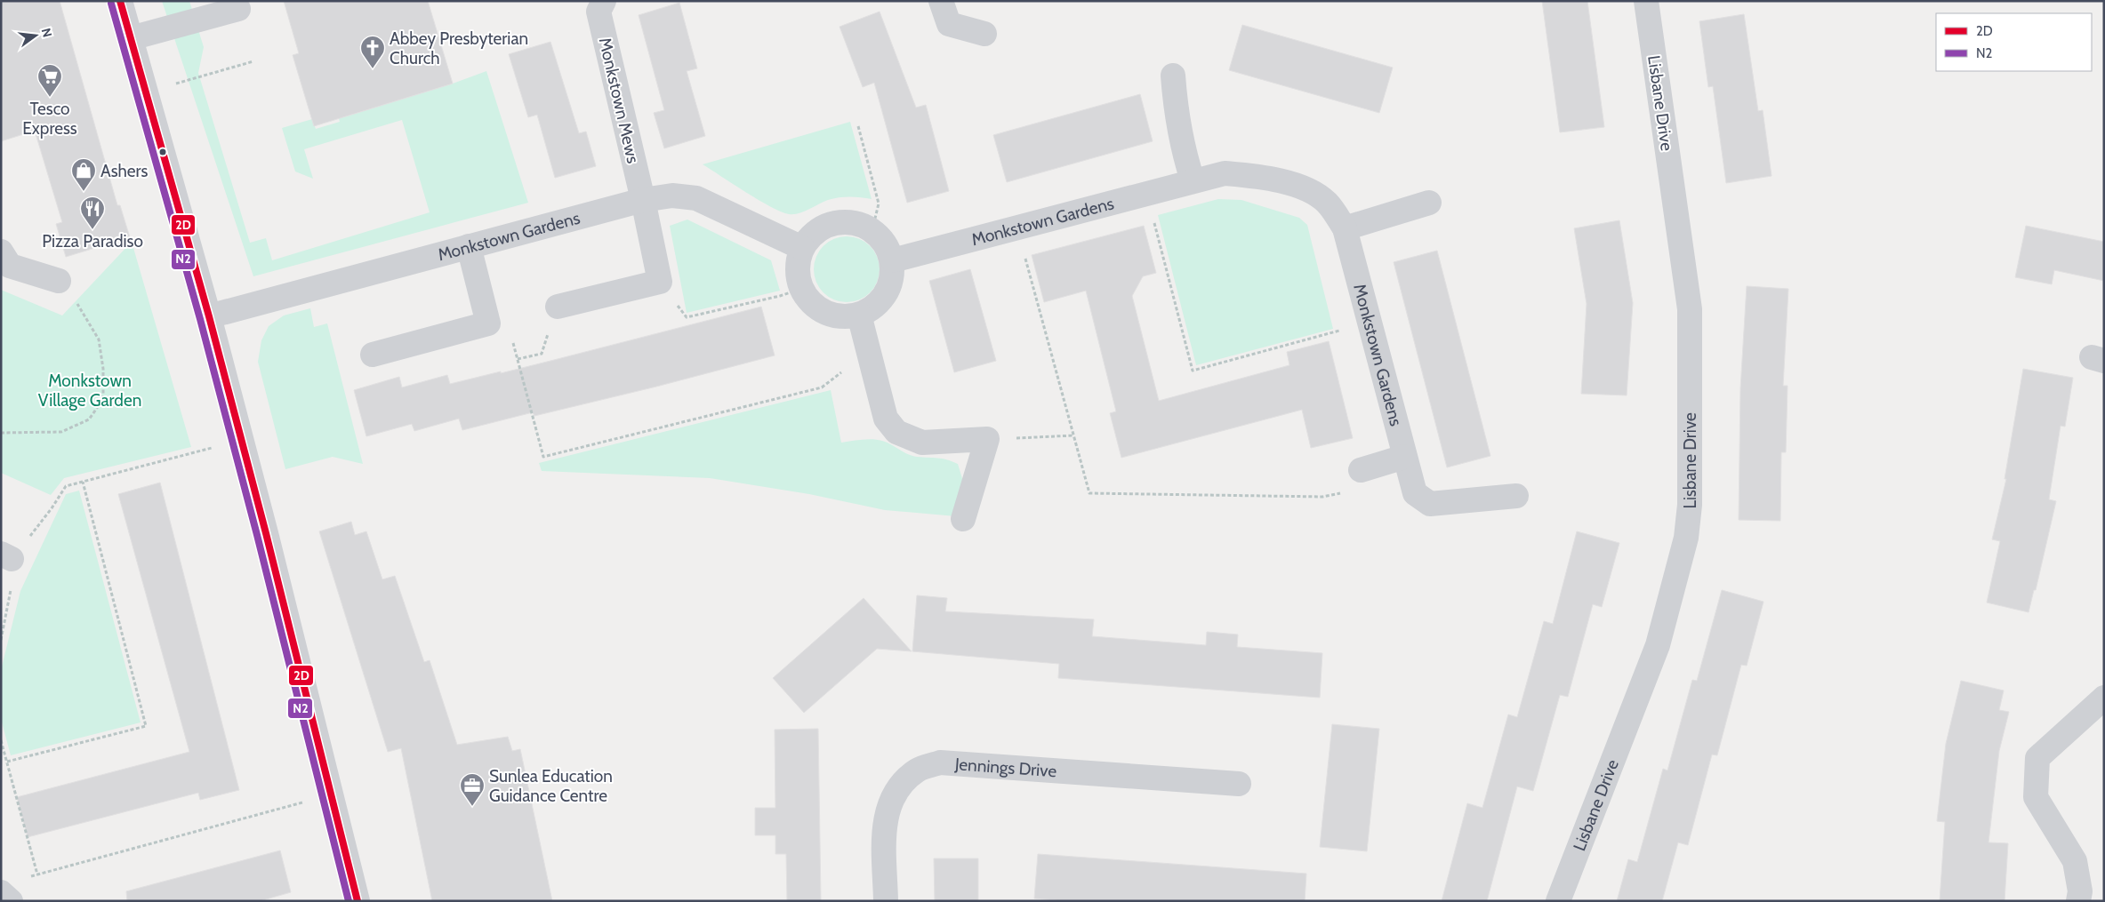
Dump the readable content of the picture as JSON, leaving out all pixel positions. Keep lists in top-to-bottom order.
{
  "streets": {
    "street": [
      "Monkstown Mews",
      "Lisbane Drive",
      "Monkstown Gardens",
      "Jennings Drive"
    ]
  },
  "crossings": [
    ["Monkstown Mews", "Monkstown Gardens"]
  ],
  "parks": ["Monkstown Village Garden"],
  "places": {
    "church": ["Abbey Presbyterian Church"],
    "supermarket": ["Tesco Express"],
    "shop": ["Ashers"],
    "restaurant": ["Pizza Paradiso"],
    "office": ["Sunlea Education Guidance Centre"]
  },
  "lines": ["transit line 2D", "transit line N2"],
  "legend": ["2D", "N2"],
  "north": "right"
}
